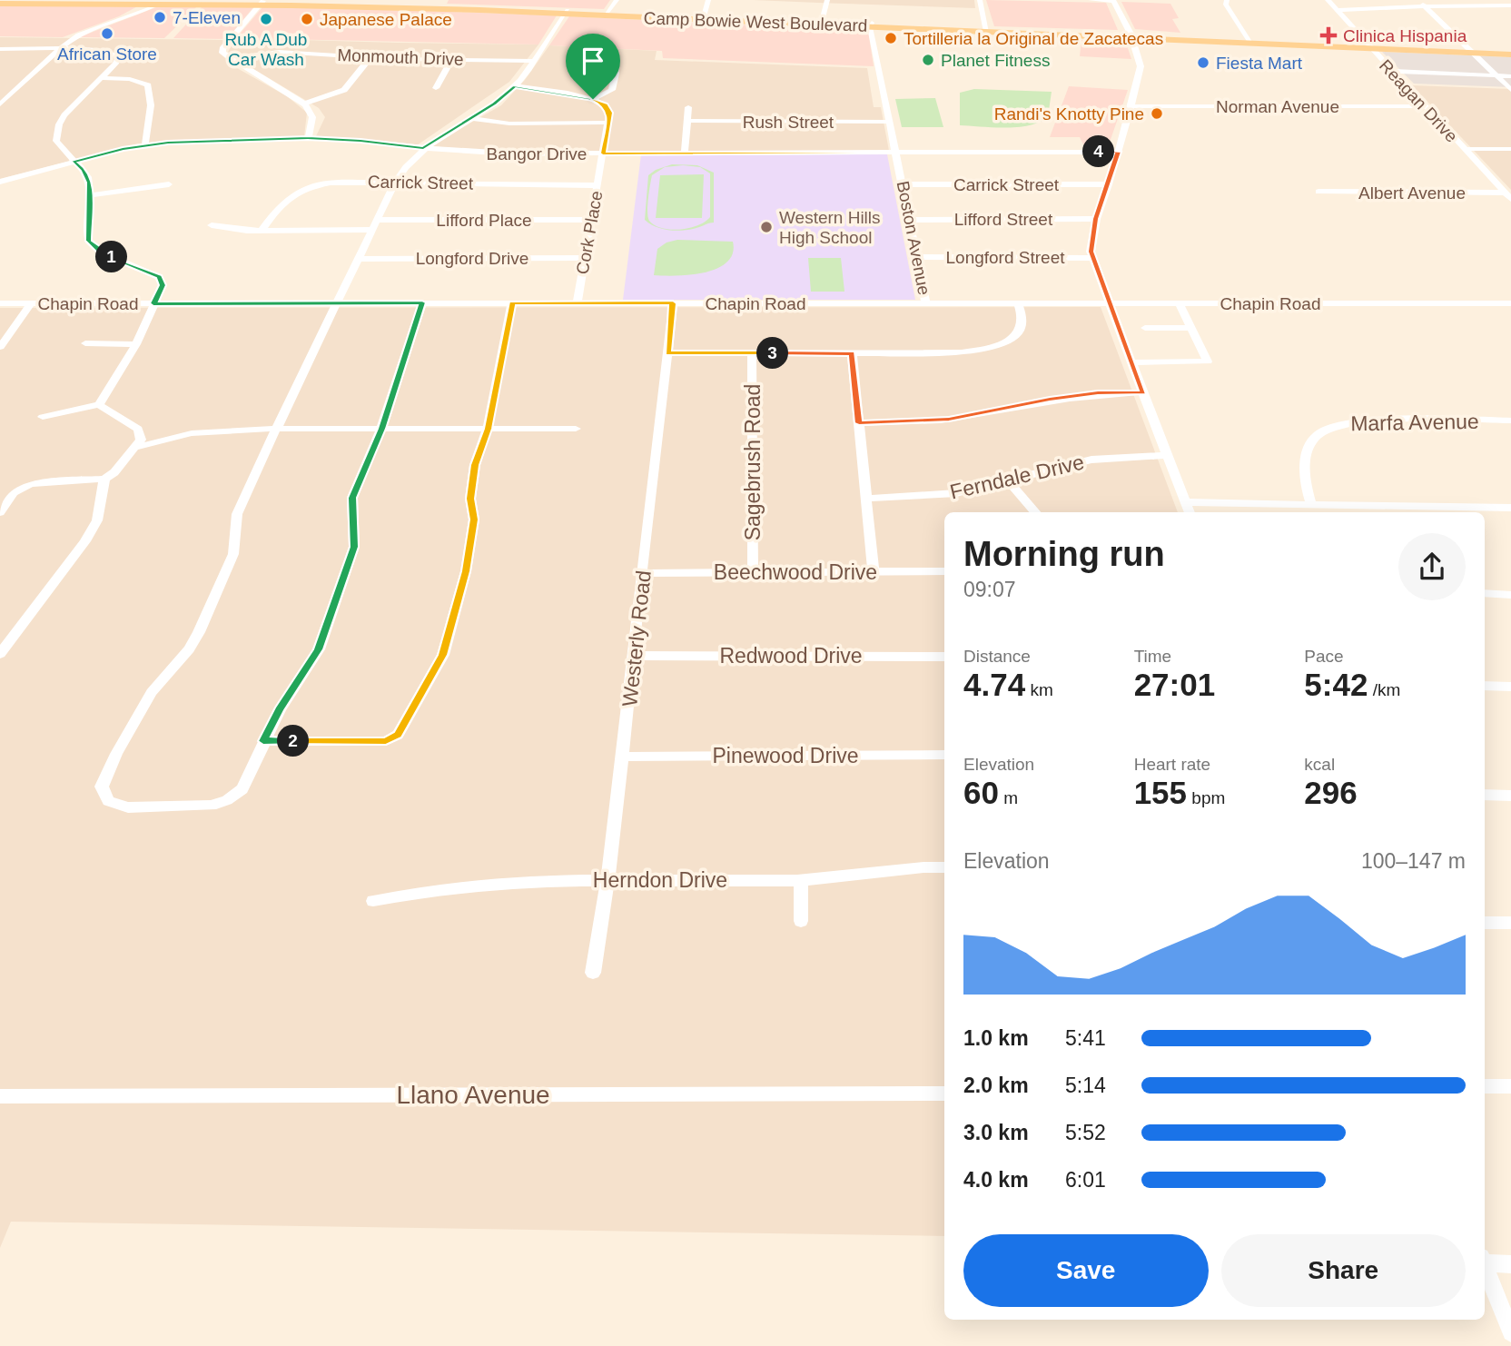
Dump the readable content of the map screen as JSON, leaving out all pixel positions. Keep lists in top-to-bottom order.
{
  "streets": {
    "main road": ["Camp Bowie West Boulevard"],
    "street": [
      "Monmouth Drive",
      "Reagan Drive",
      "Norman Avenue",
      "Rush Street",
      "Bangor Drive",
      "Carrick Street",
      "Albert Avenue",
      "Lifford Street",
      "Lifford Place",
      "Cork Place",
      "Boston Avenue",
      "Longford Street",
      "Longford Drive",
      "Chapin Road",
      "Marfa Avenue",
      "Sagebrush Road",
      "Ferndale Drive",
      "Beechwood Drive",
      "Westerly Road",
      "Redwood Drive",
      "Pinewood Drive",
      "Herndon Drive",
      "Llano Avenue"
    ]
  },
  "crossings": [
    ["Camp Bowie West Boulevard", "Reagan Drive"],
    ["Camp Bowie West Boulevard", "Boston Avenue"],
    ["Reagan Drive", "Norman Avenue"],
    ["Reagan Drive", "Albert Avenue"],
    ["Rush Street", "Bangor Drive"],
    ["Rush Street", "Boston Avenue"],
    ["Bangor Drive", "Cork Place"],
    ["Bangor Drive", "Boston Avenue"],
    ["Carrick Street", "Cork Place"],
    ["Carrick Street", "Boston Avenue"],
    ["Lifford Street", "Boston Avenue"],
    ["Lifford Place", "Cork Place"],
    ["Cork Place", "Longford Drive"],
    ["Cork Place", "Chapin Road"],
    ["Boston Avenue", "Longford Street"],
    ["Boston Avenue", "Chapin Road"],
    ["Chapin Road", "Westerly Road"],
    ["Sagebrush Road", "Beechwood Drive"],
    ["Beechwood Drive", "Westerly Road"],
    ["Westerly Road", "Redwood Drive"],
    ["Westerly Road", "Pinewood Drive"],
    ["Westerly Road", "Herndon Drive"]
  ],
  "places": {
    "other": [
      "7-Eleven",
      "Rub A Dub Car Wash",
      "Japanese Palace",
      "African Store",
      "Tortilleria la Original de Zacatecas",
      "Planet Fitness",
      "Fiesta Mart",
      "Randi's Knotty Pine",
      "Western Hills High School"
    ],
    "health": ["Clinica Hispania"]
  },
  "page": {
    "pins": [
      "4",
      "1",
      "3",
      "2"
    ],
    "heading": ["Morning run", "09:07"],
    "stats": [
      ["Distance", "4.74 km"],
      ["Time", "27:01"],
      ["Pace", "5:42 /km"],
      ["Elevation", "60 m"],
      ["Heart rate", "155 bpm"],
      ["kcal", "296"]
    ],
    "chart": ["Elevation", "100–147 m"],
    "list": [
      {
        "name": "1.0 km",
        "note": "5:41"
      },
      {
        "name": "2.0 km",
        "note": "5:14"
      },
      {
        "name": "3.0 km",
        "note": "5:52"
      },
      {
        "name": "4.0 km",
        "note": "6:01"
      }
    ],
    "buttons": ["Save", "Share"]
  }
}
